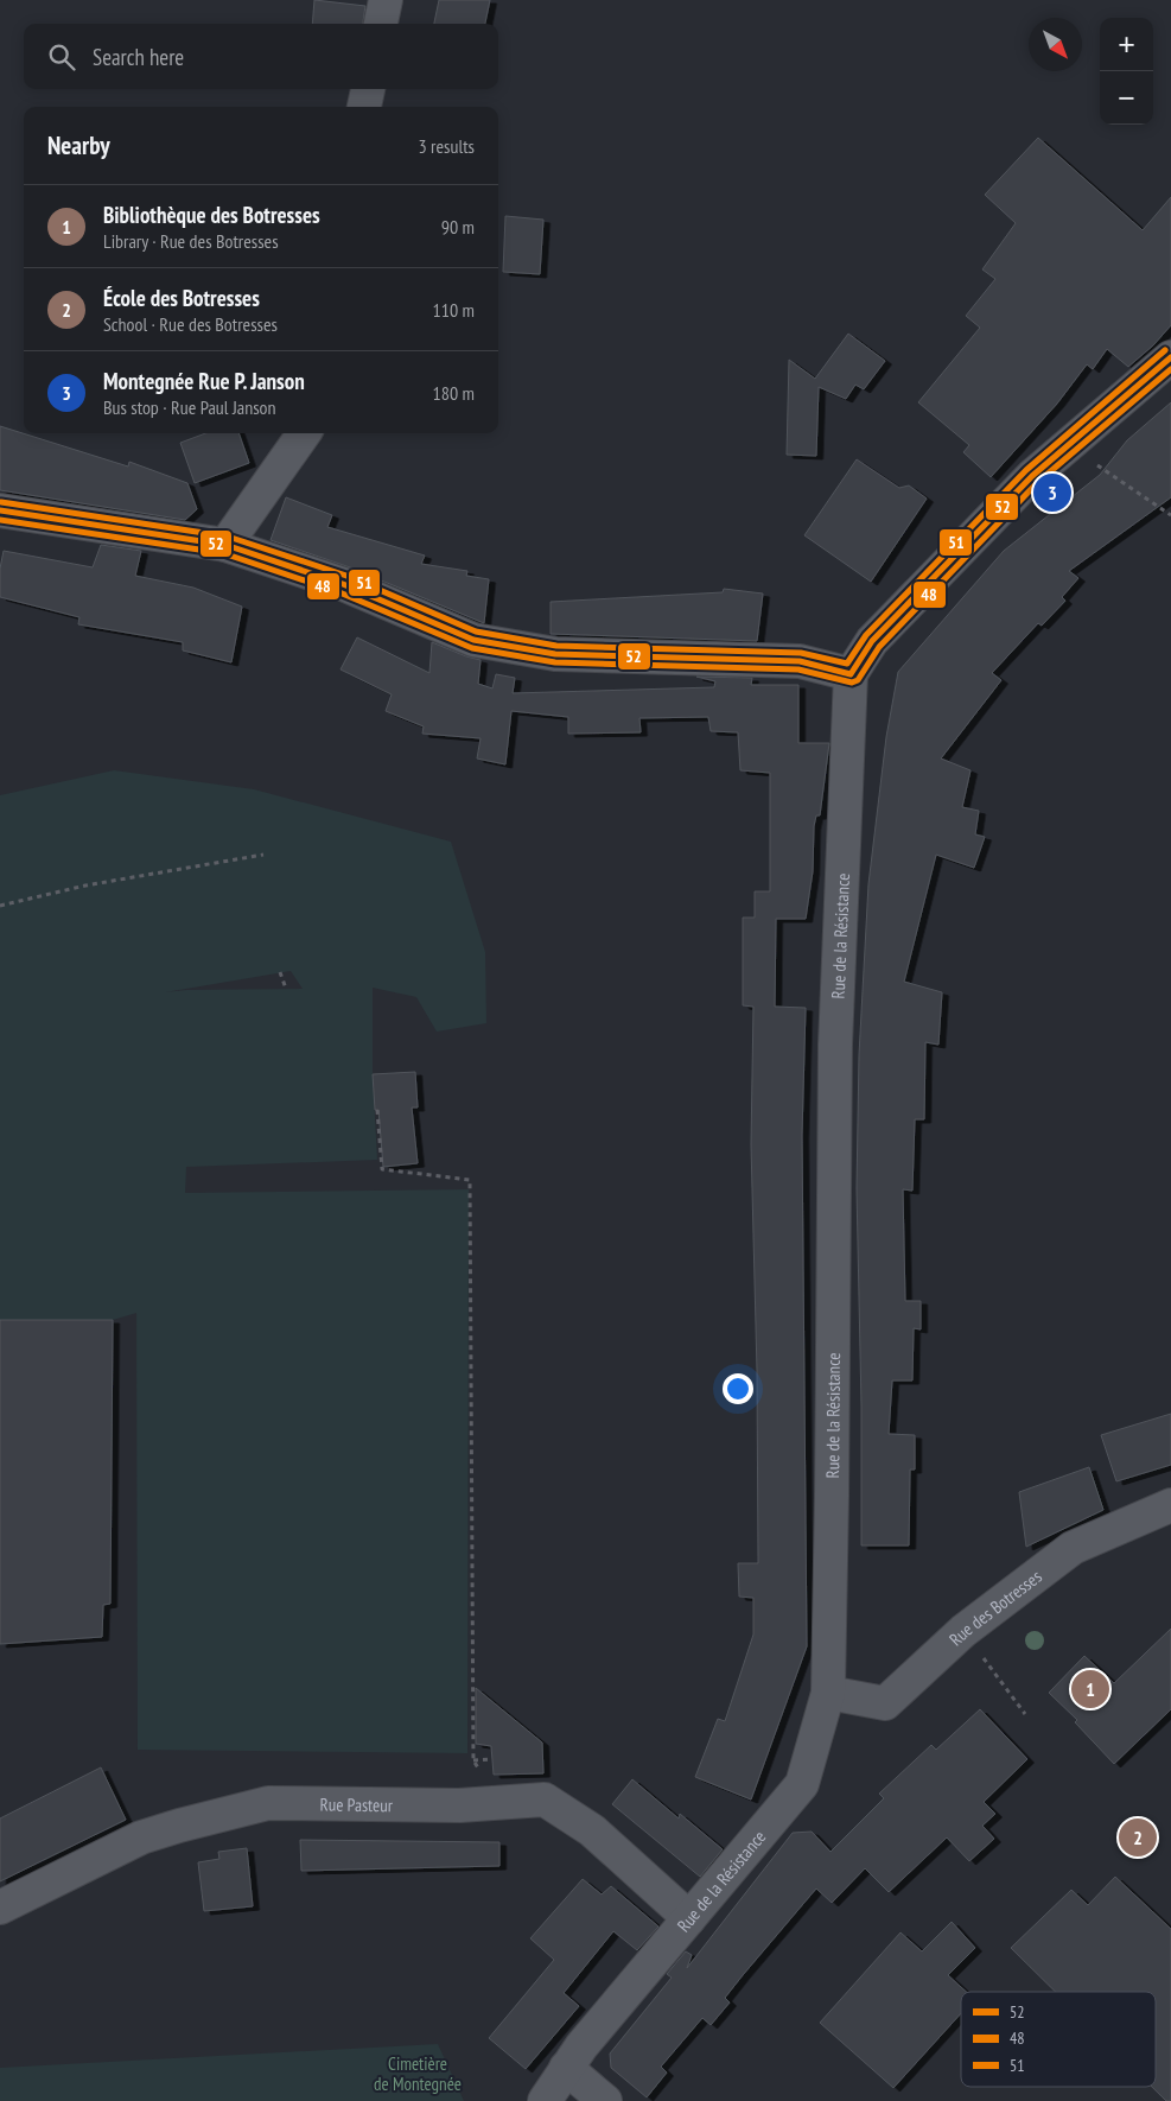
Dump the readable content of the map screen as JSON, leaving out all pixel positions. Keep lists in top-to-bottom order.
{
  "streets": {
    "street": ["Rue de la Résistance", "Rue des Botresses", "Rue Pasteur"]
  },
  "crossings": [
    ["Rue de la Résistance", "Rue des Botresses"],
    ["Rue de la Résistance", "Rue Pasteur"]
  ],
  "parks": ["Cimetière de Montegnée"],
  "lines": ["transit line 51", "transit line 52", "transit line 48"],
  "legend": ["52", "48", "51"],
  "north": "bottom right",
  "page": {
    "map_buttons": ["+", "−"],
    "search": "Search here",
    "heading": ["Nearby", "3 results"],
    "list": [
      {
        "mark": "1",
        "name": "Bibliothèque des Botresses",
        "note": "Library · Rue des Botresses",
        "value": "90 m"
      },
      {
        "mark": "2",
        "name": "École des Botresses",
        "note": "School · Rue des Botresses",
        "value": "110 m"
      },
      {
        "mark": "3",
        "name": "Montegnée Rue P. Janson",
        "note": "Bus stop · Rue Paul Janson",
        "value": "180 m"
      }
    ],
    "pins": ["3", "1", "2"]
  }
}
